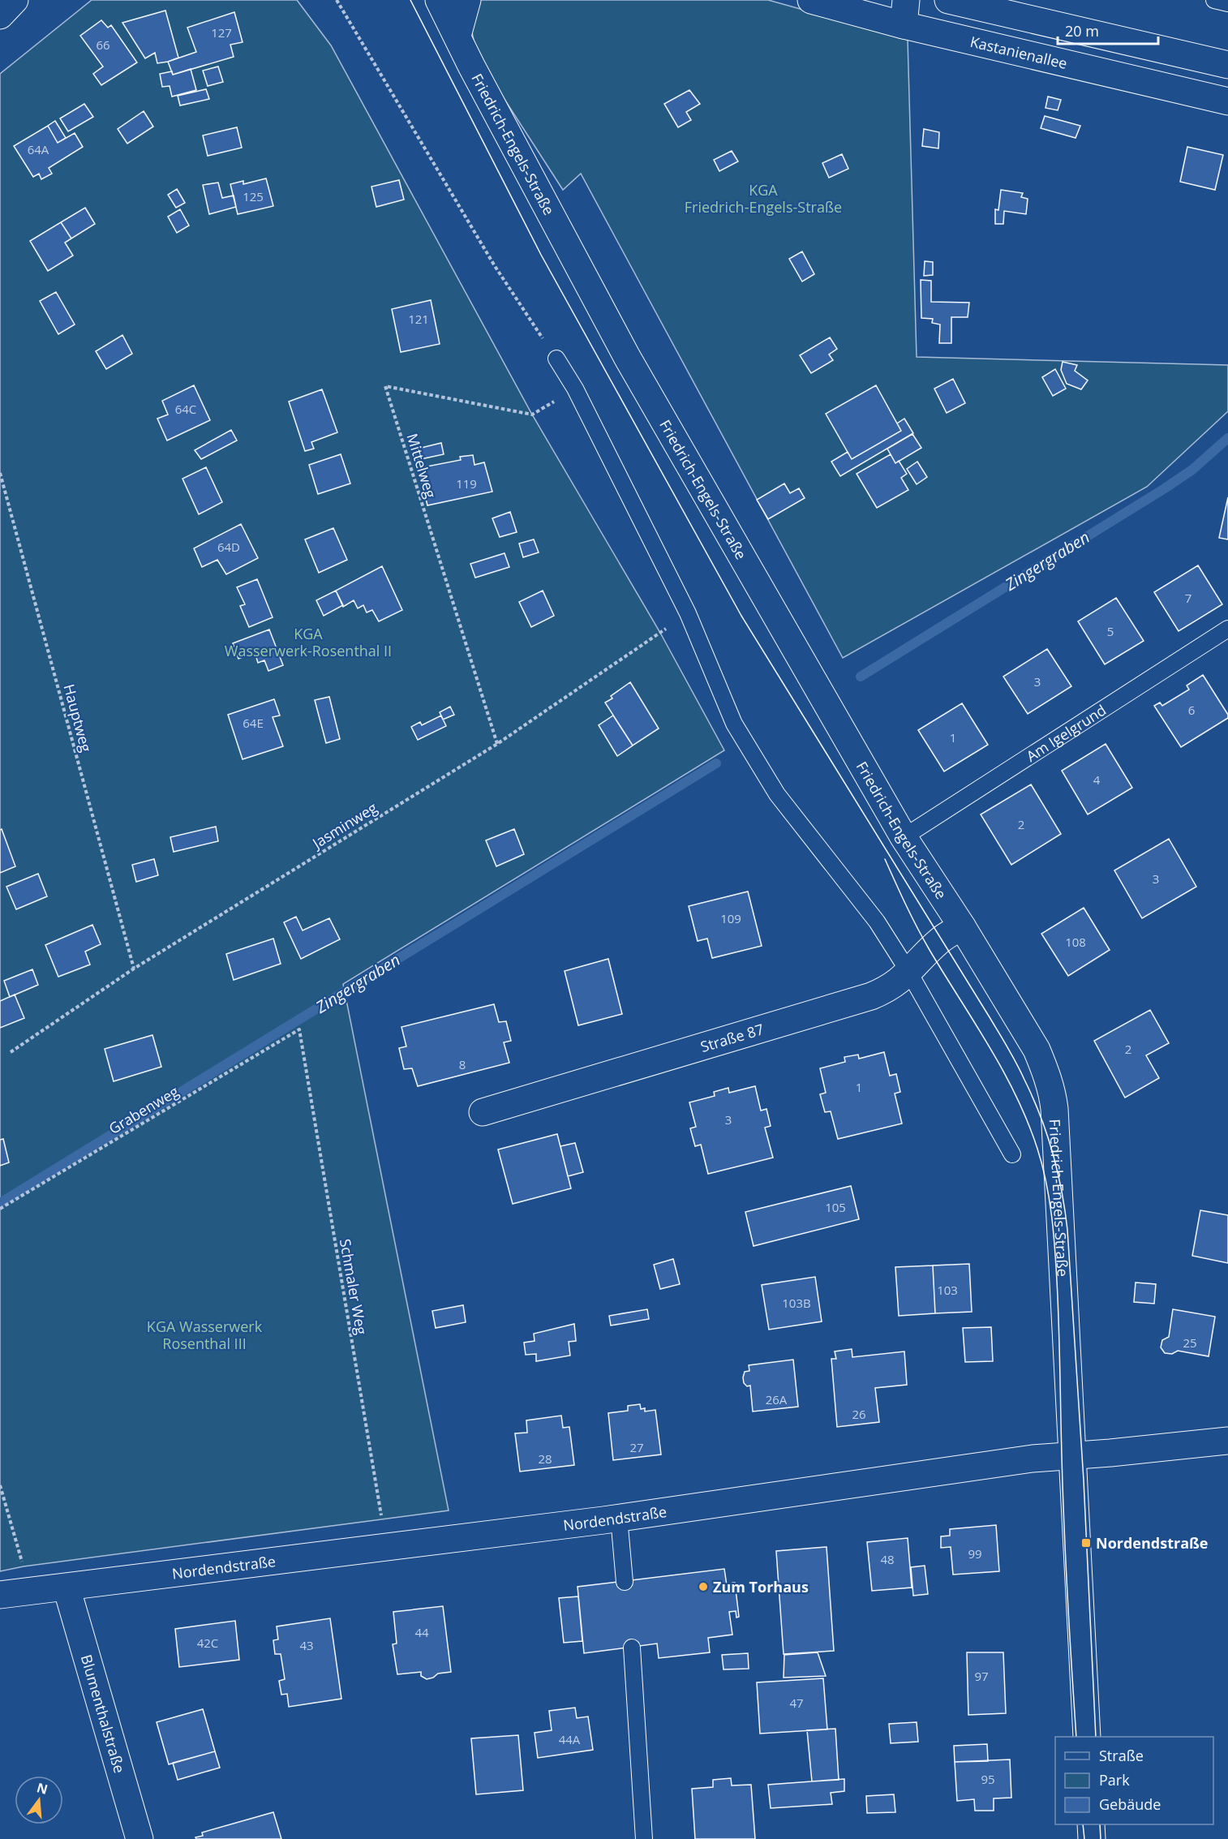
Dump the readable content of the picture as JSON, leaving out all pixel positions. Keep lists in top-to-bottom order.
{
  "streets": {
    "street": [
      "Kastanienallee",
      "Friedrich-Engels-Straße",
      "Straße 87",
      "Nordendstraße",
      "Blumenthalstraße"
    ],
    "lane": ["Am Igelgrund"],
    "path": [
      "Mittelweg",
      "Hauptweg",
      "Jasminweg",
      "Grabenweg",
      "Schmaler Weg"
    ]
  },
  "crossings": [
    ["Friedrich-Engels-Straße", "Am Igelgrund"],
    ["Friedrich-Engels-Straße", "Straße 87"],
    ["Friedrich-Engels-Straße", "Nordendstraße"],
    ["Mittelweg", "Jasminweg"],
    ["Hauptweg", "Jasminweg"],
    ["Grabenweg", "Schmaler Weg"],
    ["Schmaler Weg", "Nordendstraße"],
    ["Nordendstraße", "Blumenthalstraße"]
  ],
  "water": ["Zingergraben"],
  "parks": ["KGA Friedrich-Engels-Straße", "KGA Wasserwerk-Rosenthal II", "KGA Wasserwerk Rosenthal III"],
  "places": {
    "transit": ["Nordendstraße"],
    "other": ["Zum Torhaus"]
  },
  "house_numbers": [
    "127",
    "66",
    "64A",
    "125",
    "121",
    "64C",
    "119",
    "64D",
    "7",
    "5",
    "3",
    "6",
    "64E",
    "1",
    "4",
    "2",
    "3",
    "109",
    "108",
    "2",
    "8",
    "1",
    "3",
    "105",
    "103",
    "103B",
    "25",
    "26A",
    "26",
    "27",
    "28",
    "99",
    "48",
    "44",
    "42C",
    "43",
    "97",
    "47",
    "44A",
    "95"
  ],
  "legend": ["Straße", "Park", "Gebäude"],
  "scale_bar": "20 m",
  "north": "top"
}
